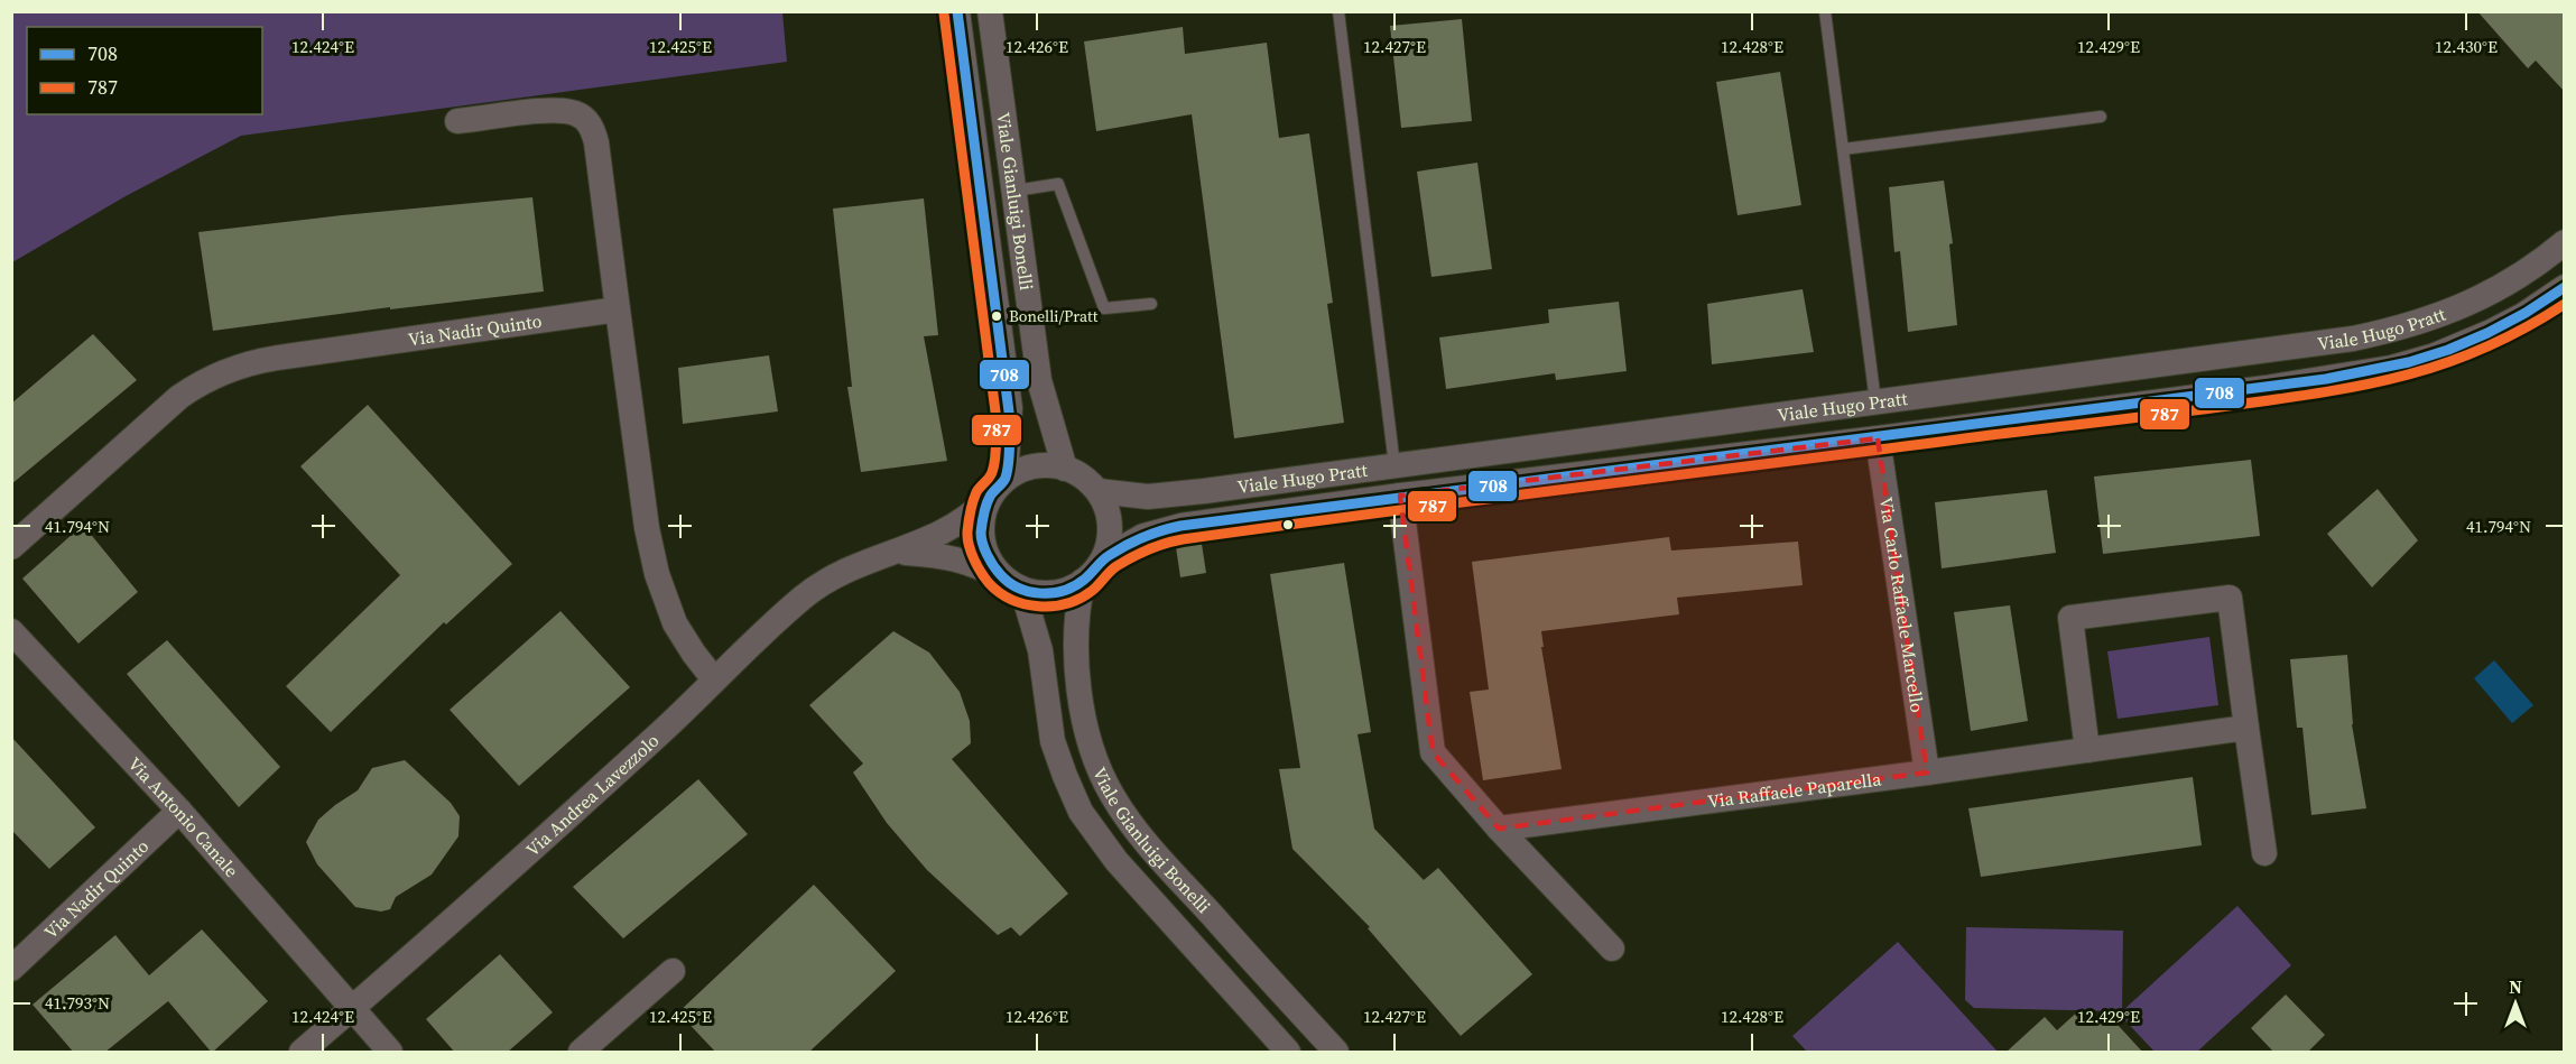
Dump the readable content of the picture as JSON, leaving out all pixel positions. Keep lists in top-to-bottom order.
{
  "streets": {
    "street": [
      "Viale Gianluigi Bonelli",
      "Viale Hugo Pratt",
      "Via Nadir Quinto",
      "Via Carlo Raffaele Marcello",
      "Via Raffaele Paparella",
      "Via Andrea Lavezzolo",
      "Via Antonio Canale"
    ]
  },
  "crossings": [
    ["Viale Gianluigi Bonelli", "Viale Hugo Pratt"],
    ["Viale Gianluigi Bonelli", "Via Andrea Lavezzolo"],
    ["Viale Hugo Pratt", "Via Carlo Raffaele Marcello"],
    ["Viale Hugo Pratt", "Via Andrea Lavezzolo"],
    ["Via Nadir Quinto", "Via Antonio Canale"],
    ["Via Carlo Raffaele Marcello", "Via Raffaele Paparella"],
    ["Via Andrea Lavezzolo", "Via Antonio Canale"]
  ],
  "places": ["Bonelli/Pratt"],
  "lines": ["transit line 708", "transit line 787"],
  "legend": ["708", "787"],
  "north": "top",
  "coordinates": [
    "12.424°E",
    "12.425°E",
    "12.426°E",
    "12.427°E",
    "12.428°E",
    "12.429°E",
    "12.430°E",
    "41.794°N",
    "41.793°N"
  ]
}
